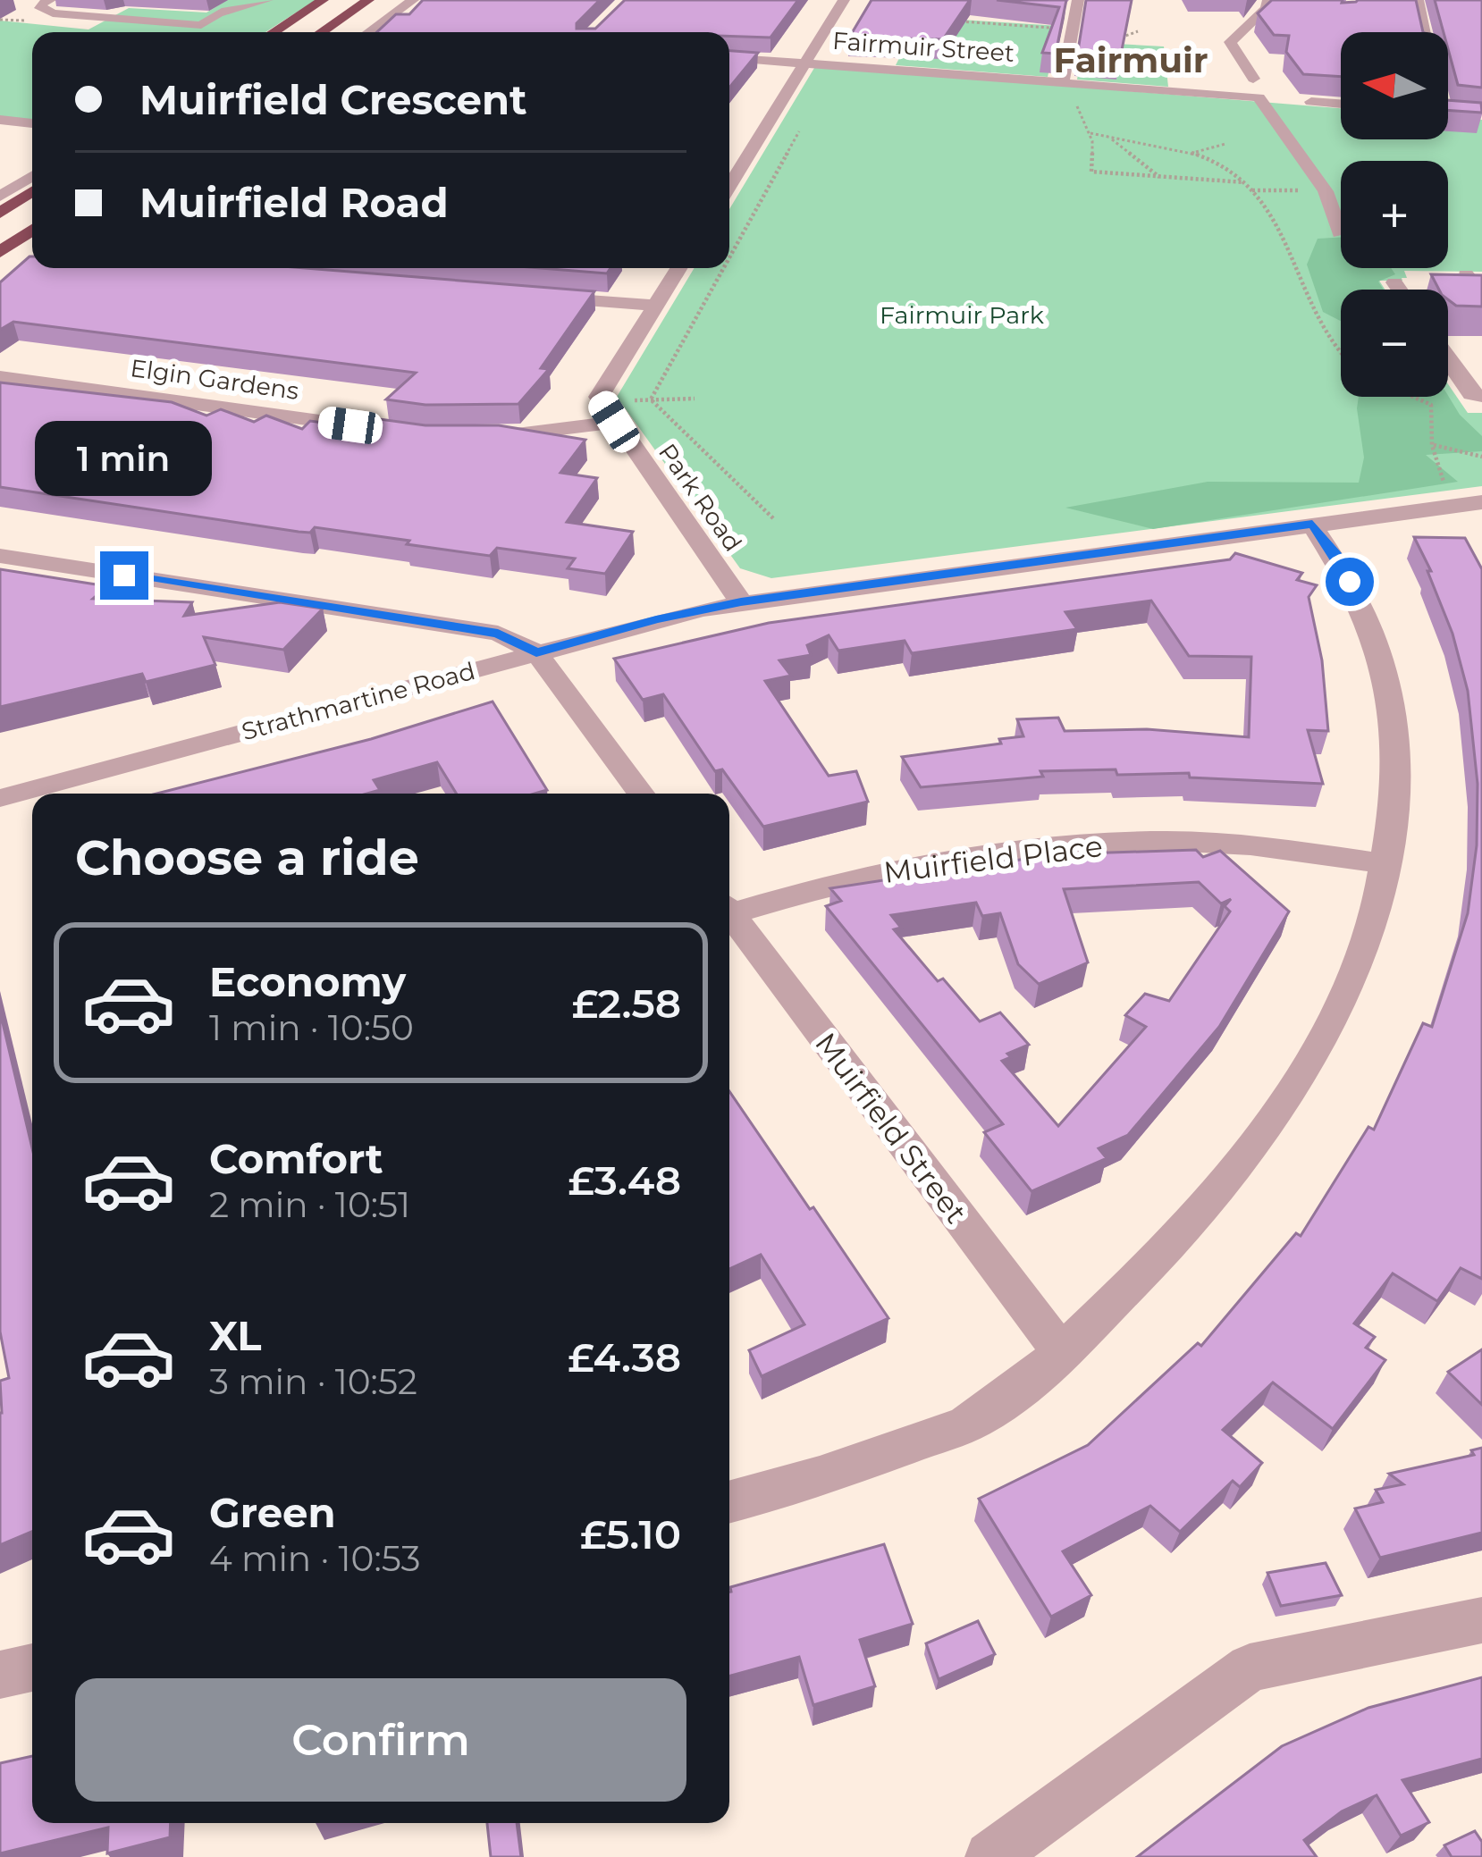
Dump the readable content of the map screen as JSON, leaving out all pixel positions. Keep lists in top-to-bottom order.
{
  "streets": {
    "street": [
      "Fairmuir Street",
      "Elgin Gardens",
      "Park Road",
      "Strathmartine Road",
      "Muirfield Place",
      "Muirfield Street"
    ]
  },
  "crossings": [
    ["Park Road", "Strathmartine Road"]
  ],
  "districts": ["Fairmuir"],
  "parks": ["Fairmuir Park"],
  "north": "left",
  "page": {
    "map_buttons": ["+", "−"],
    "banner": ["Muirfield Crescent", "Muirfield Road"],
    "bubble": "1 min",
    "heading": "Choose a ride",
    "list": [
      {
        "name": "Economy",
        "note": "1 min · 10:50",
        "value": "£2.58"
      },
      {
        "name": "Comfort",
        "note": "2 min · 10:51",
        "value": "£3.48"
      },
      {
        "name": "XL",
        "note": "3 min · 10:52",
        "value": "£4.38"
      },
      {
        "name": "Green",
        "note": "4 min · 10:53",
        "value": "£5.10"
      }
    ],
    "buttons": "Confirm"
  }
}
